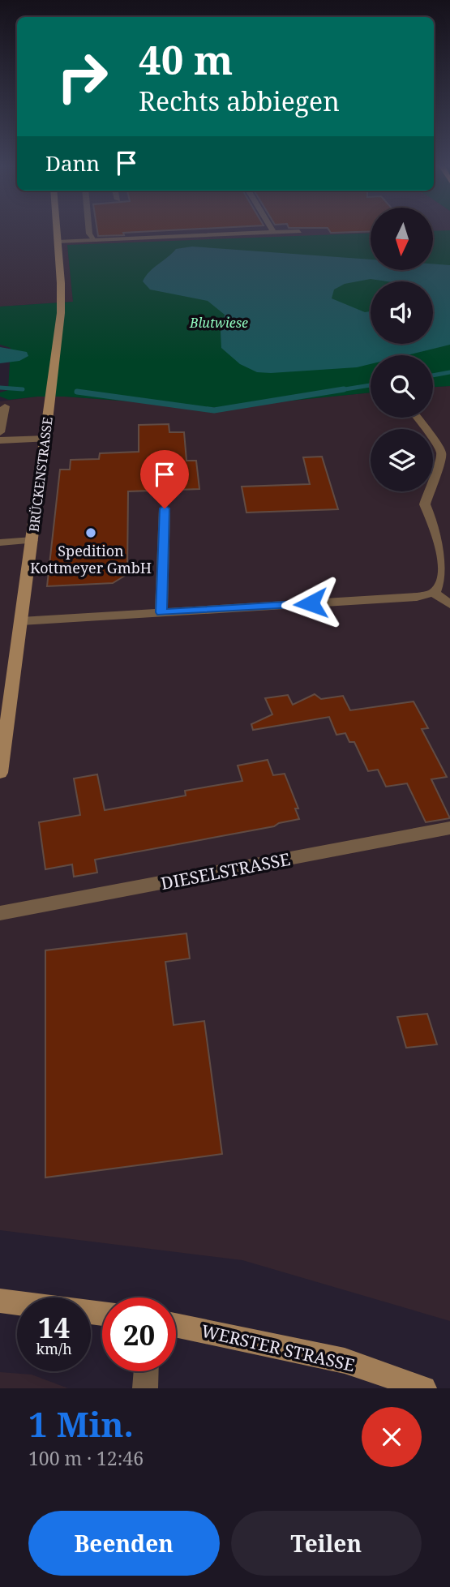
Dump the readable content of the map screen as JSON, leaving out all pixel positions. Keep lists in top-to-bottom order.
{
  "streets": {
    "main road": ["BRÜCKENSTRASSE", "WERSTER STRASSE"],
    "street": ["DIESELSTRASSE"]
  },
  "parks": ["Blutwiese"],
  "places": ["Spedition Kottmeyer GmbH"],
  "north": "bottom",
  "page": {
    "turn": ["40 m", "Rechts abbiegen"],
    "then": "Dann",
    "speed": "14 km/h",
    "limit": "20",
    "heading": ["1 Min.", "100 m · 12:46"],
    "buttons": ["Beenden", "Teilen"]
  }
}
